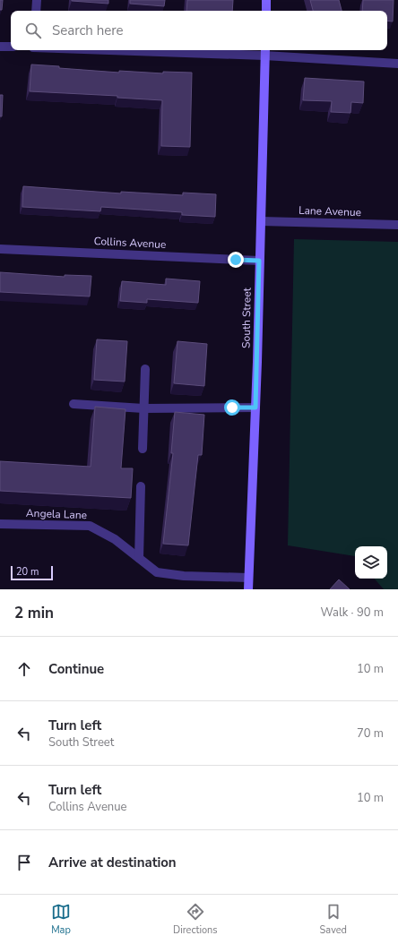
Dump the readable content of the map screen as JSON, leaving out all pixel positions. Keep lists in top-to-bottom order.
{
  "streets": {
    "main road": ["South Street"],
    "street": ["Lane Avenue", "Collins Avenue", "Angela Lane"]
  },
  "crossings": [
    ["Lane Avenue", "South Street"],
    ["Collins Avenue", "South Street"],
    ["South Street", "Angela Lane"]
  ],
  "scale_bar": "20 m",
  "page": {
    "search": "Search here",
    "scale": "20 m",
    "heading": ["2 min", "Walk · 90 m"],
    "list": [
      ["Continue", "10 m"],
      ["Turn left", "South Street", "70 m"],
      ["Turn left", "Collins Avenue", "10 m"],
      "Arrive at destination"
    ],
    "nav": ["Map", "Directions", "Saved"]
  }
}
